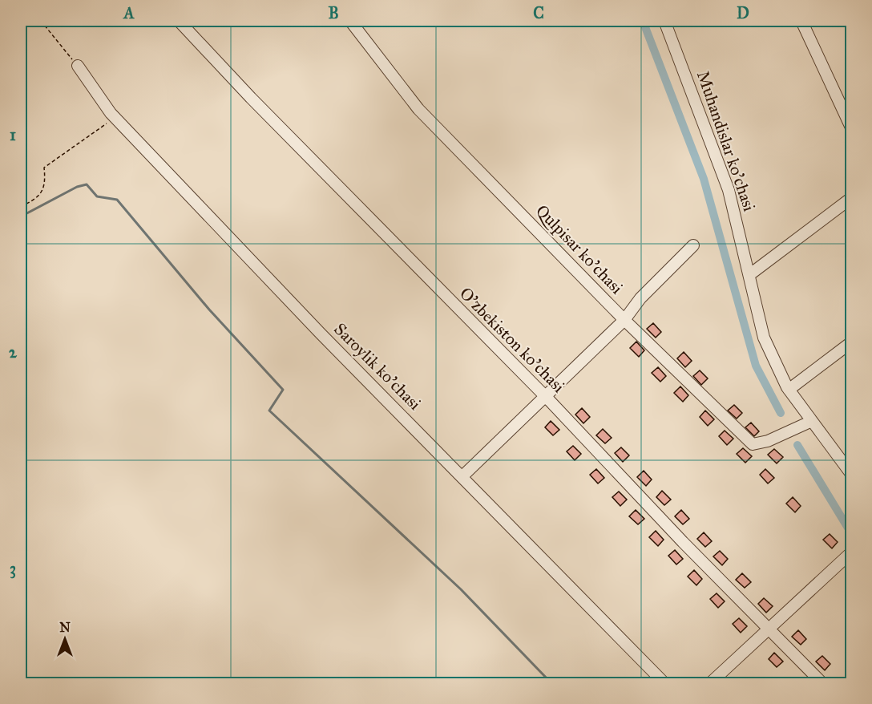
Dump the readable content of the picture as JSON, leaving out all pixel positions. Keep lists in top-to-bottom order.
{
  "streets": {
    "street": [
      "Muhandislar ko'chasi",
      "Qulpisar ko'chasi",
      "O'zbekiston ko'chasi",
      "Saroylik ko'chasi"
    ]
  },
  "crossings": [
    ["Muhandislar ko'chasi", "Qulpisar ko'chasi"]
  ],
  "north": "top",
  "grid": {
    "columns": [
      "A",
      "B",
      "C",
      "D"
    ],
    "rows": ["1", "2", "3"]
  }
}
